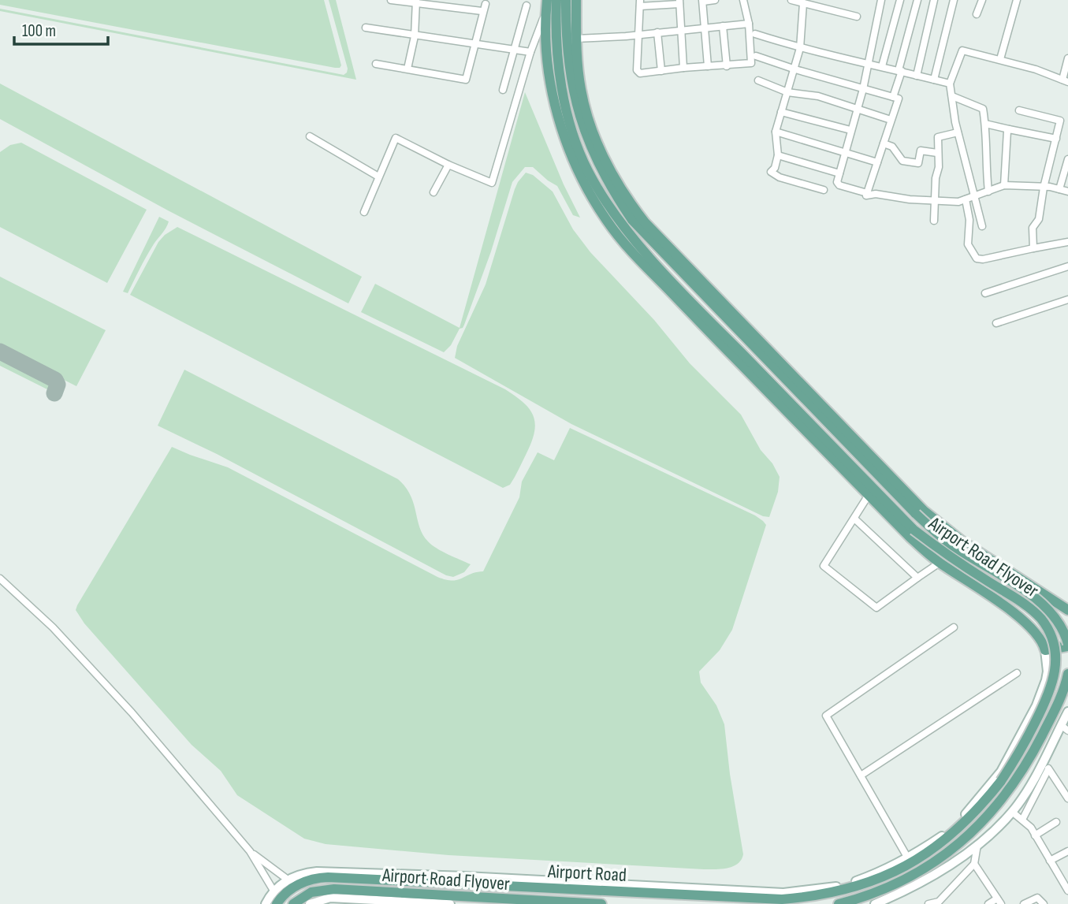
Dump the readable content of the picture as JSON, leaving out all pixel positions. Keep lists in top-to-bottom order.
{
  "streets": {
    "main road": ["Airport Road Flyover", "Airport Road"]
  },
  "crossings": [
    ["Airport Road Flyover", "Airport Road"]
  ],
  "scale_bar": "100 m"
}
